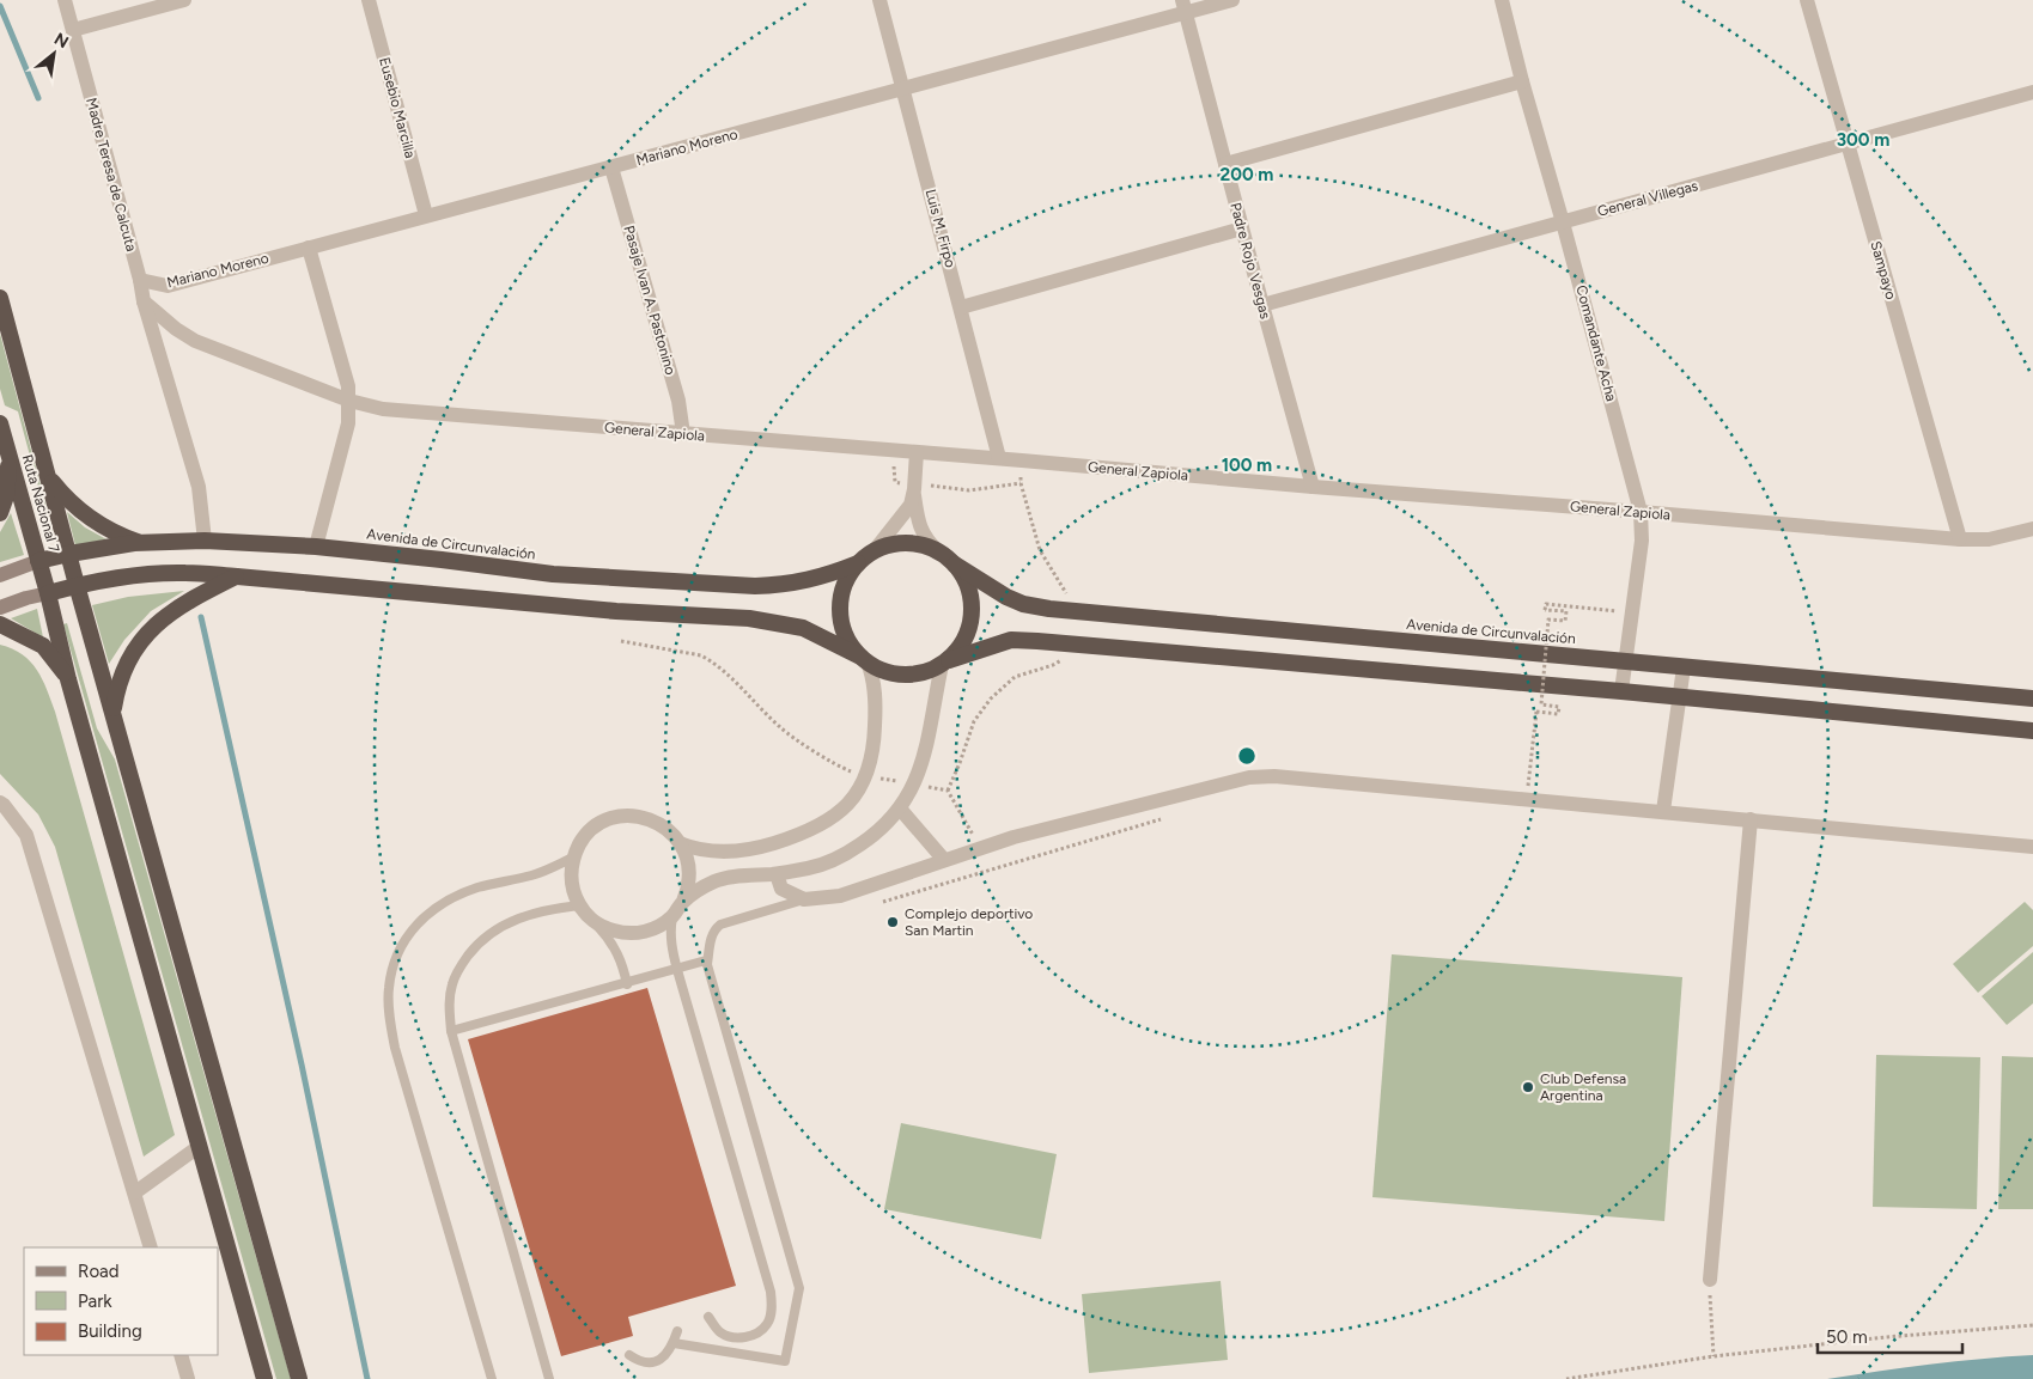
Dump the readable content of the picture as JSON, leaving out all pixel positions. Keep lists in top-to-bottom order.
{
  "streets": {
    "highway": ["Ruta Nacional 7", "Avenida de Circunvalación"],
    "street": [
      "Eusebio Marcilla",
      "Mariano Moreno",
      "Madre Teresa de Calcuta",
      "General Villegas",
      "Luis M. Firpo",
      "Padre Rojo Vesgas",
      "Sampayo",
      "Pasaje Ivan A. Pastonino",
      "Comandante Acha",
      "General Zapiola"
    ]
  },
  "crossings": [
    ["Eusebio Marcilla", "Mariano Moreno"],
    ["Mariano Moreno", "Madre Teresa de Calcuta"],
    ["Mariano Moreno", "Luis M. Firpo"],
    ["Mariano Moreno", "Padre Rojo Vesgas"],
    ["Mariano Moreno", "Pasaje Ivan A. Pastonino"],
    ["Madre Teresa de Calcuta", "General Zapiola"],
    ["Madre Teresa de Calcuta", "Avenida de Circunvalación"],
    ["General Villegas", "Padre Rojo Vesgas"],
    ["General Villegas", "Sampayo"],
    ["General Villegas", "Comandante Acha"],
    ["Luis M. Firpo", "General Zapiola"],
    ["Padre Rojo Vesgas", "General Zapiola"],
    ["Sampayo", "General Zapiola"],
    ["Pasaje Ivan A. Pastonino", "General Zapiola"],
    ["Comandante Acha", "General Zapiola"],
    ["Comandante Acha", "Avenida de Circunvalación"],
    ["Ruta Nacional 7", "Avenida de Circunvalación"]
  ],
  "places": ["Complejo deportivo San Martin", "Club Defensa Argentina"],
  "legend": ["Road", "Park", "Building"],
  "scale_bar": "50 m",
  "north": "top right",
  "rings": ["300 m", "200 m", "100 m"]
}
